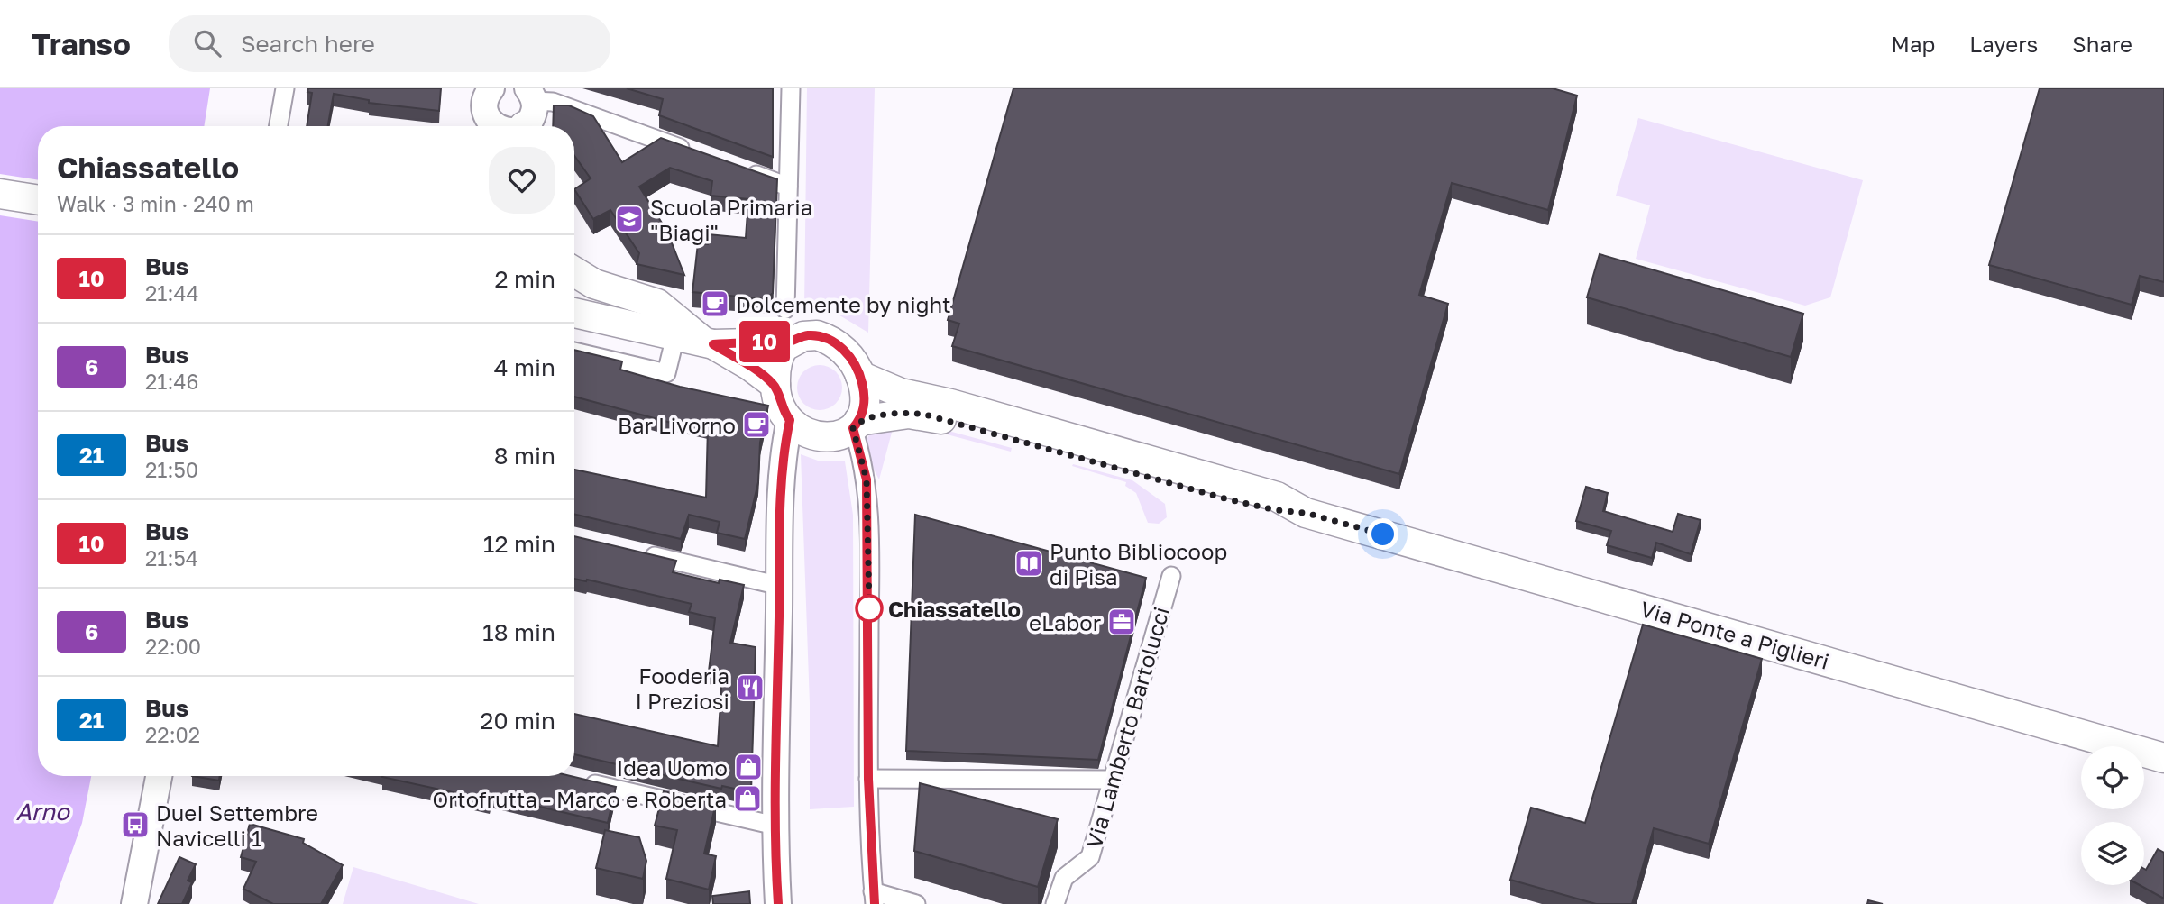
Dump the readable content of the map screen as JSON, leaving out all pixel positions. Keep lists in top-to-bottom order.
{
  "streets": {
    "main road": ["Via Ponte a Piglieri"],
    "street": ["Via Lamberto Bartolucci"]
  },
  "water": ["Arno"],
  "places": {
    "school or university": ["Scuola Primaria \"Biagi\""],
    "cafe": ["Dolcemente by night", "Bar Livorno"],
    "library": ["Punto Bibliocoop di Pisa"],
    "other": ["Chiassatello"],
    "office": ["eLabor"],
    "restaurant": ["Fooderia I Preziosi"],
    "shop": ["Idea Uomo", "Ortofrutta - Marco e Roberta"],
    "bus stop": ["DueI Settembre Navicelli 1"]
  },
  "lines": ["bus line 10"],
  "page": {
    "header": "Transo",
    "search": "Search here",
    "nav": ["Map", "Layers", "Share"],
    "on_map": "10",
    "heading": ["Chiassatello", "Walk · 3 min · 240 m"],
    "list": [
      {
        "mark": "10",
        "name": "Bus",
        "note": "21:44",
        "value": "2 min"
      },
      {
        "mark": "6",
        "name": "Bus",
        "note": "21:46",
        "value": "4 min"
      },
      {
        "mark": "21",
        "name": "Bus",
        "note": "21:50",
        "value": "8 min"
      },
      {
        "mark": "10",
        "name": "Bus",
        "note": "21:54",
        "value": "12 min"
      },
      {
        "mark": "6",
        "name": "Bus",
        "note": "22:00",
        "value": "18 min"
      },
      {
        "mark": "21",
        "name": "Bus",
        "note": "22:02",
        "value": "20 min"
      }
    ]
  }
}
